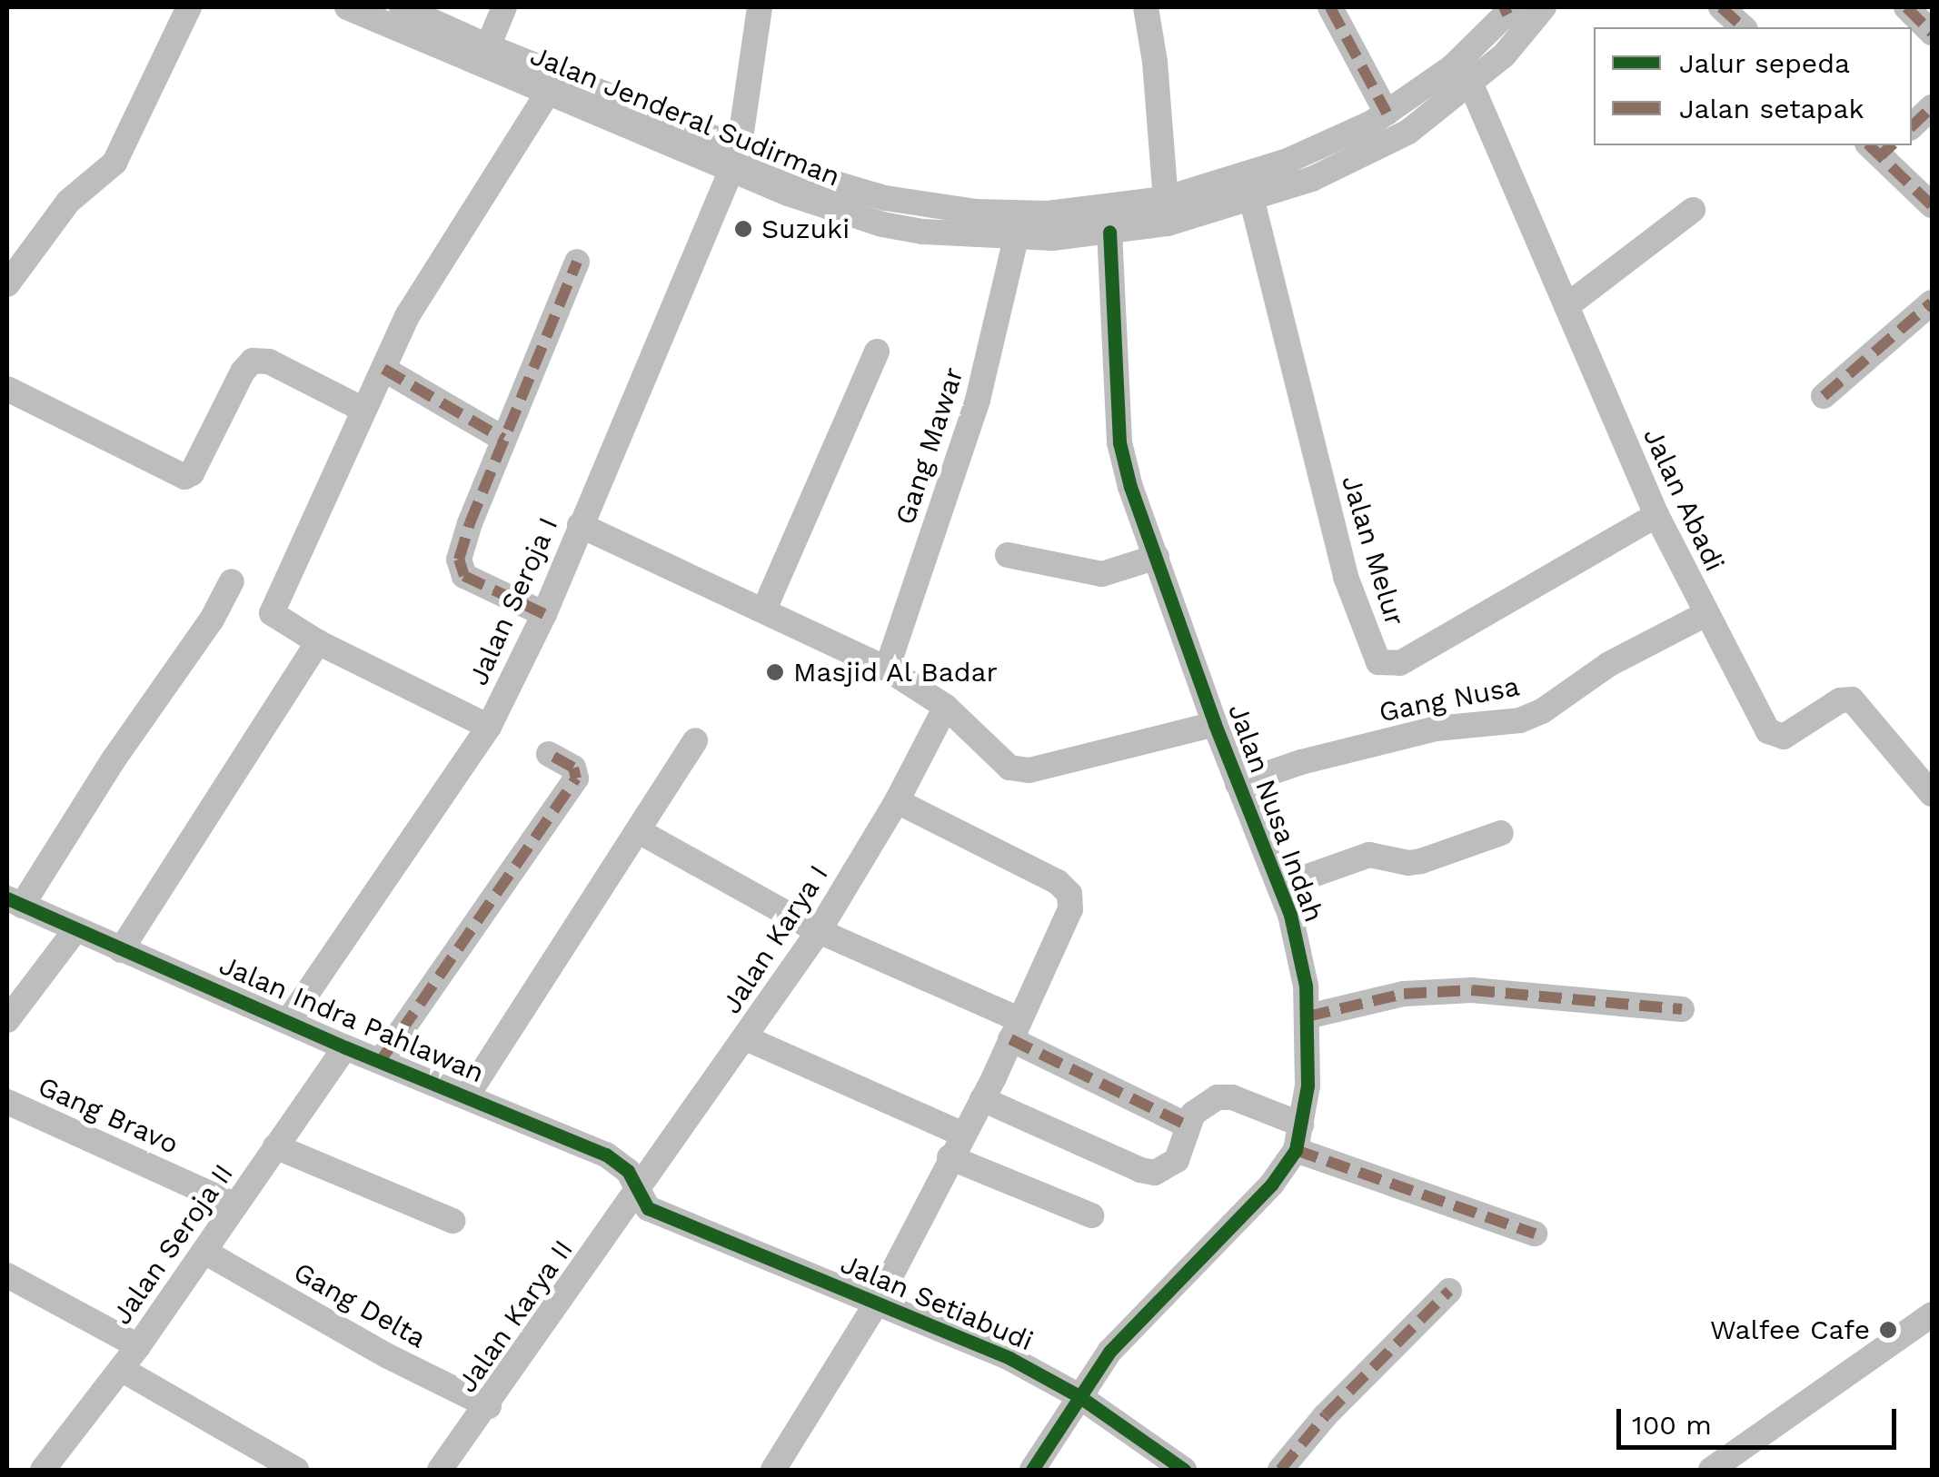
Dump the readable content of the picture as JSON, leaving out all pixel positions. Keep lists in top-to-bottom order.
{
  "streets": {
    "street": [
      "Jalan Jenderal Sudirman",
      "Gang Mawar",
      "Jalan Abadi",
      "Jalan Melur",
      "Jalan Seroja I",
      "Gang Nusa",
      "Jalan Nusa Indah",
      "Jalan Karya I",
      "Jalan Indra Pahlawan",
      "Gang Bravo",
      "Jalan Seroja II",
      "Jalan Setiabudi",
      "Gang Delta",
      "Jalan Karya II"
    ]
  },
  "crossings": [
    ["Jalan Jenderal Sudirman", "Gang Mawar"],
    ["Jalan Jenderal Sudirman", "Jalan Abadi"],
    ["Jalan Jenderal Sudirman", "Jalan Melur"],
    ["Jalan Jenderal Sudirman", "Jalan Seroja I"],
    ["Jalan Jenderal Sudirman", "Jalan Nusa Indah"],
    ["Jalan Abadi", "Jalan Melur"],
    ["Jalan Abadi", "Gang Nusa"],
    ["Jalan Seroja I", "Jalan Indra Pahlawan"],
    ["Gang Nusa", "Jalan Nusa Indah"],
    ["Jalan Nusa Indah", "Jalan Setiabudi"],
    ["Jalan Karya I", "Jalan Indra Pahlawan"],
    ["Jalan Karya I", "Jalan Setiabudi"],
    ["Jalan Karya I", "Jalan Karya II"],
    ["Jalan Indra Pahlawan", "Jalan Seroja II"],
    ["Jalan Indra Pahlawan", "Jalan Setiabudi"],
    ["Jalan Indra Pahlawan", "Jalan Karya II"],
    ["Gang Bravo", "Jalan Seroja II"],
    ["Jalan Seroja II", "Gang Delta"],
    ["Jalan Setiabudi", "Jalan Karya II"],
    ["Gang Delta", "Jalan Karya II"]
  ],
  "places": ["Suzuki", "Masjid Al Badar", "Walfee Cafe"],
  "legend": ["Jalur sepeda", "Jalan setapak"],
  "scale_bar": "100 m"
}
